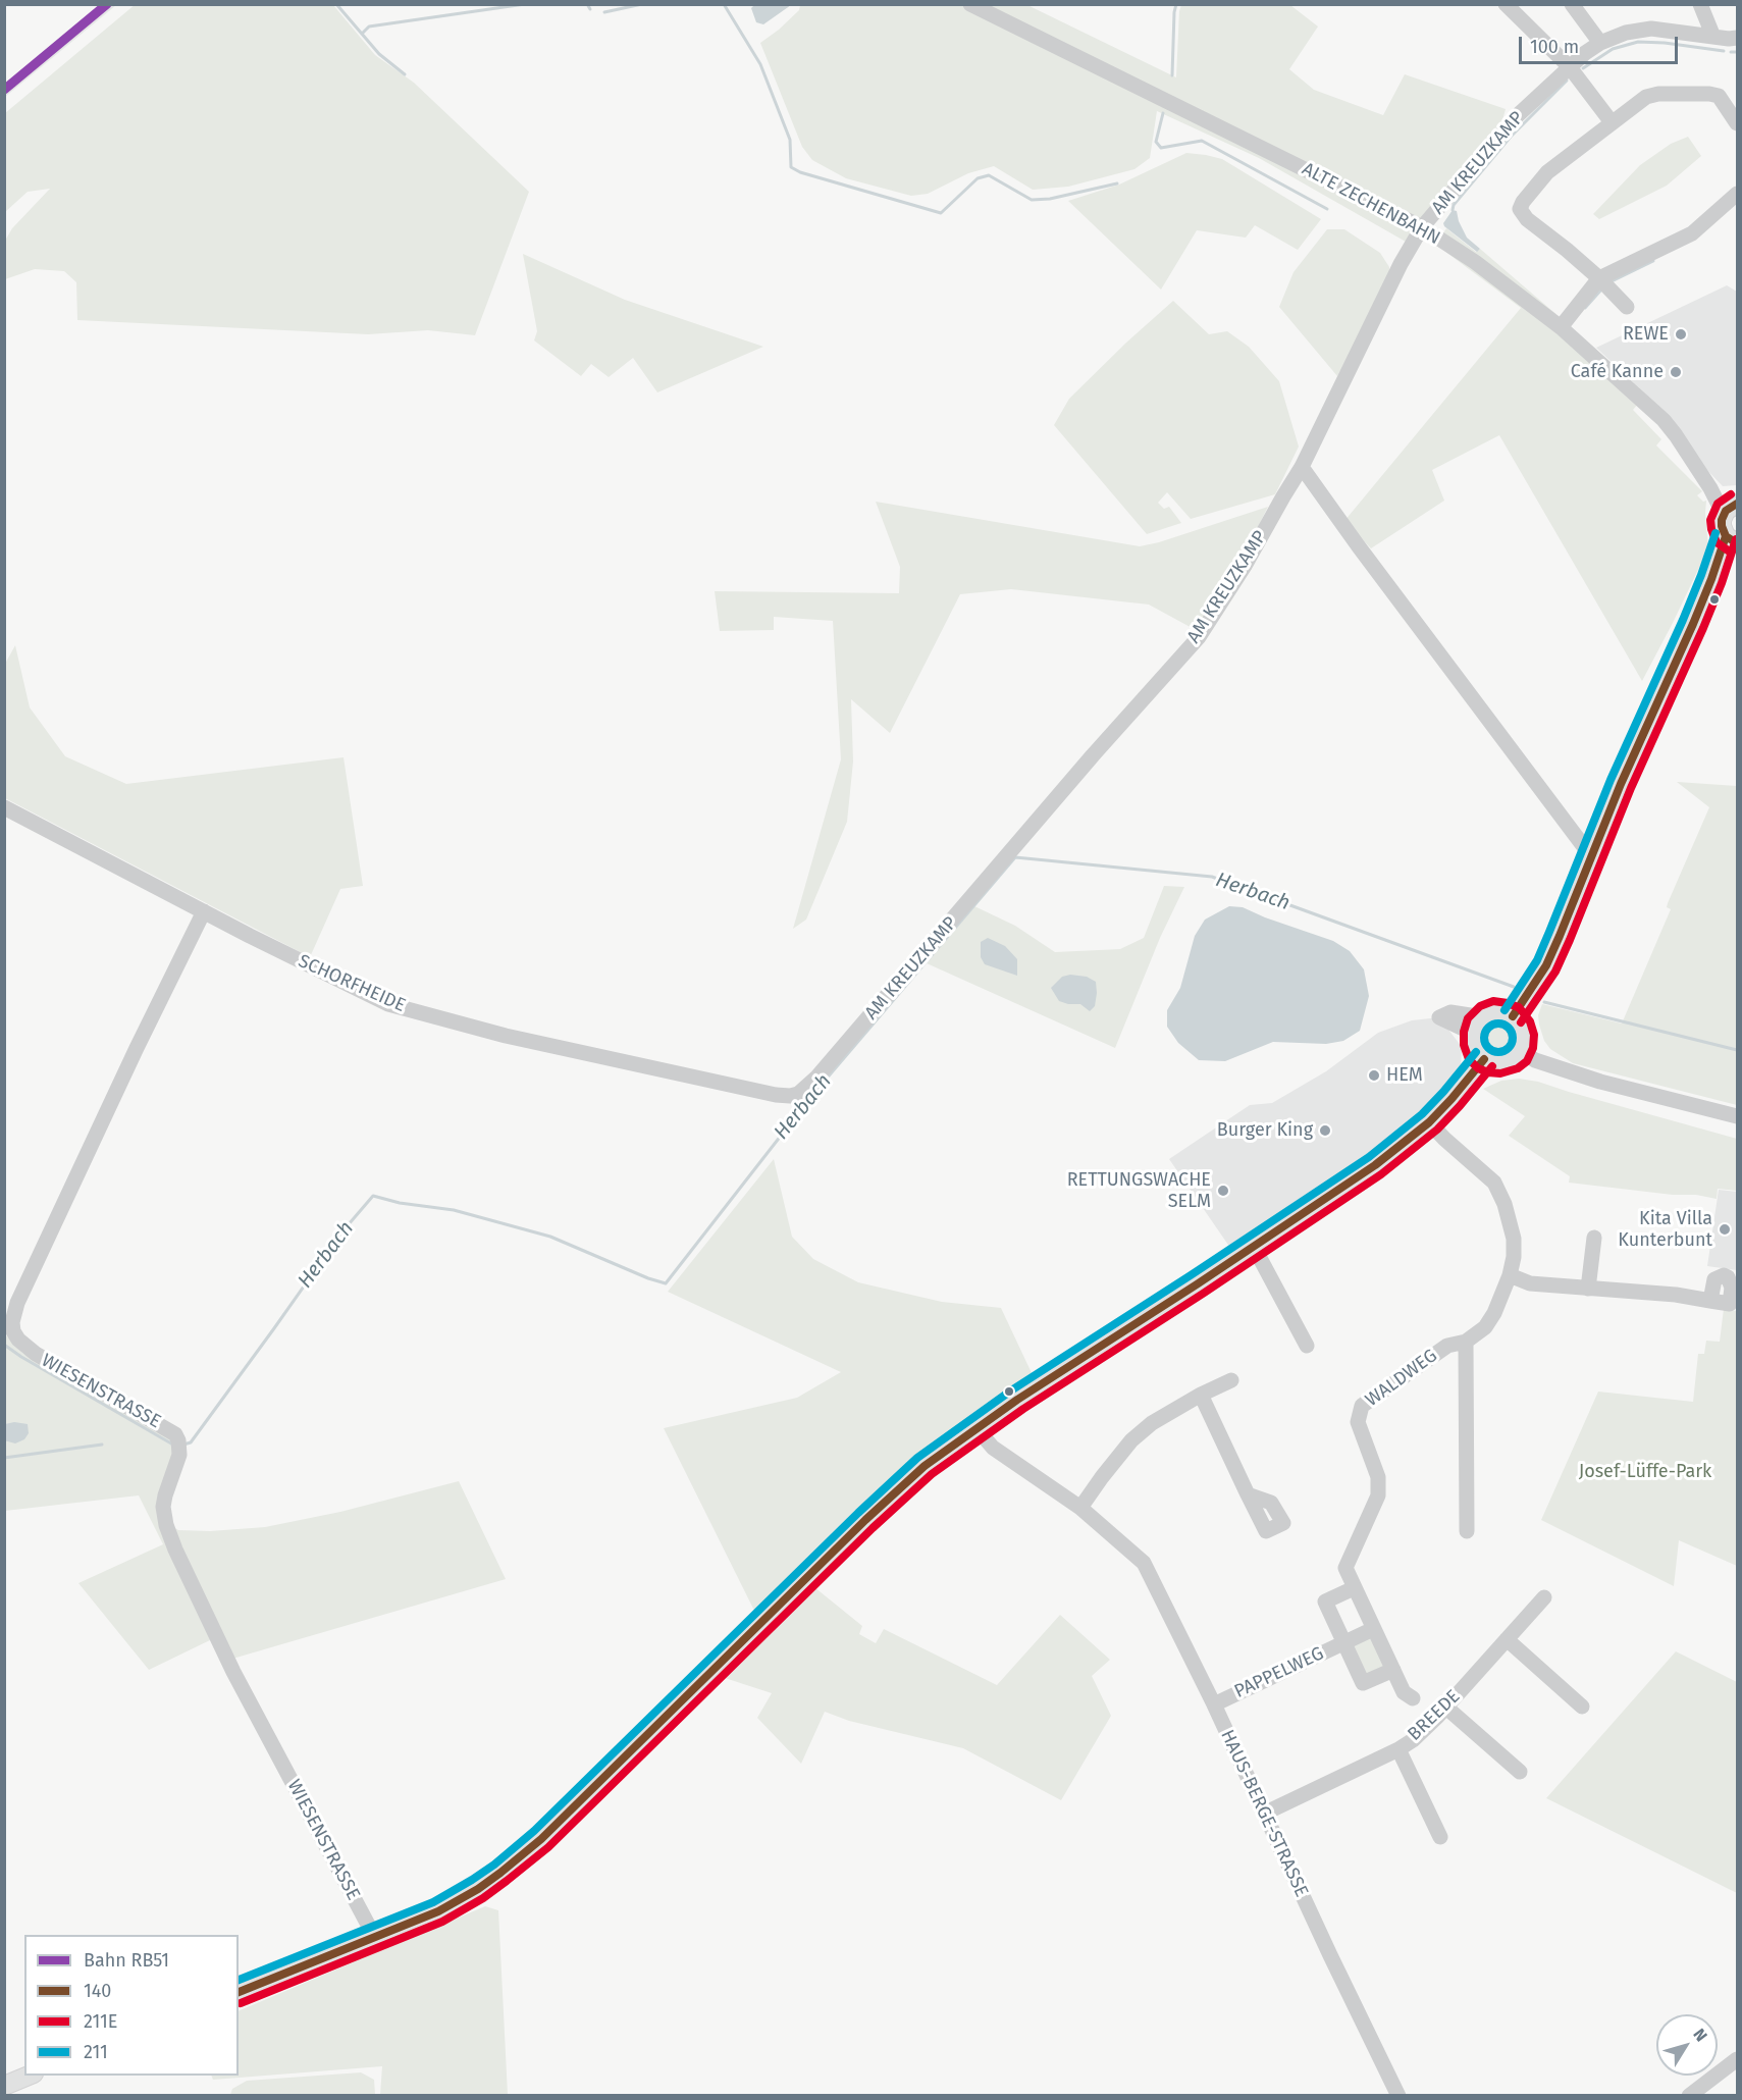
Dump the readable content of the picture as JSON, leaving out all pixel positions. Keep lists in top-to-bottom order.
{
  "streets": {
    "street": [
      "AM KREUZKAMP",
      "ALTE ZECHENBAHN",
      "SCHORFHEIDE",
      "WALDWEG",
      "WIESENSTRASSE",
      "PAPPELWEG",
      "BREEDE",
      "HAUS-BERGE-STRASSE"
    ]
  },
  "crossings": [
    ["AM KREUZKAMP", "ALTE ZECHENBAHN"],
    ["AM KREUZKAMP", "SCHORFHEIDE"],
    ["SCHORFHEIDE", "WIESENSTRASSE"],
    ["PAPPELWEG", "HAUS-BERGE-STRASSE"],
    ["BREEDE", "HAUS-BERGE-STRASSE"]
  ],
  "water": ["Herbach"],
  "parks": ["Josef-Lüffe-Park"],
  "places": [
    "REWE",
    "Café Kanne",
    "HEM",
    "Burger King",
    "RETTUNGSWACHE SELM",
    "Kita Villa Kunterbunt"
  ],
  "lines": [
    "rail line RB51",
    "transit line 211E",
    "transit line 140",
    "transit line 211"
  ],
  "legend": [
    "Bahn RB51",
    "140",
    "211E",
    "211"
  ],
  "scale_bar": "100 m",
  "north": "top right"
}
